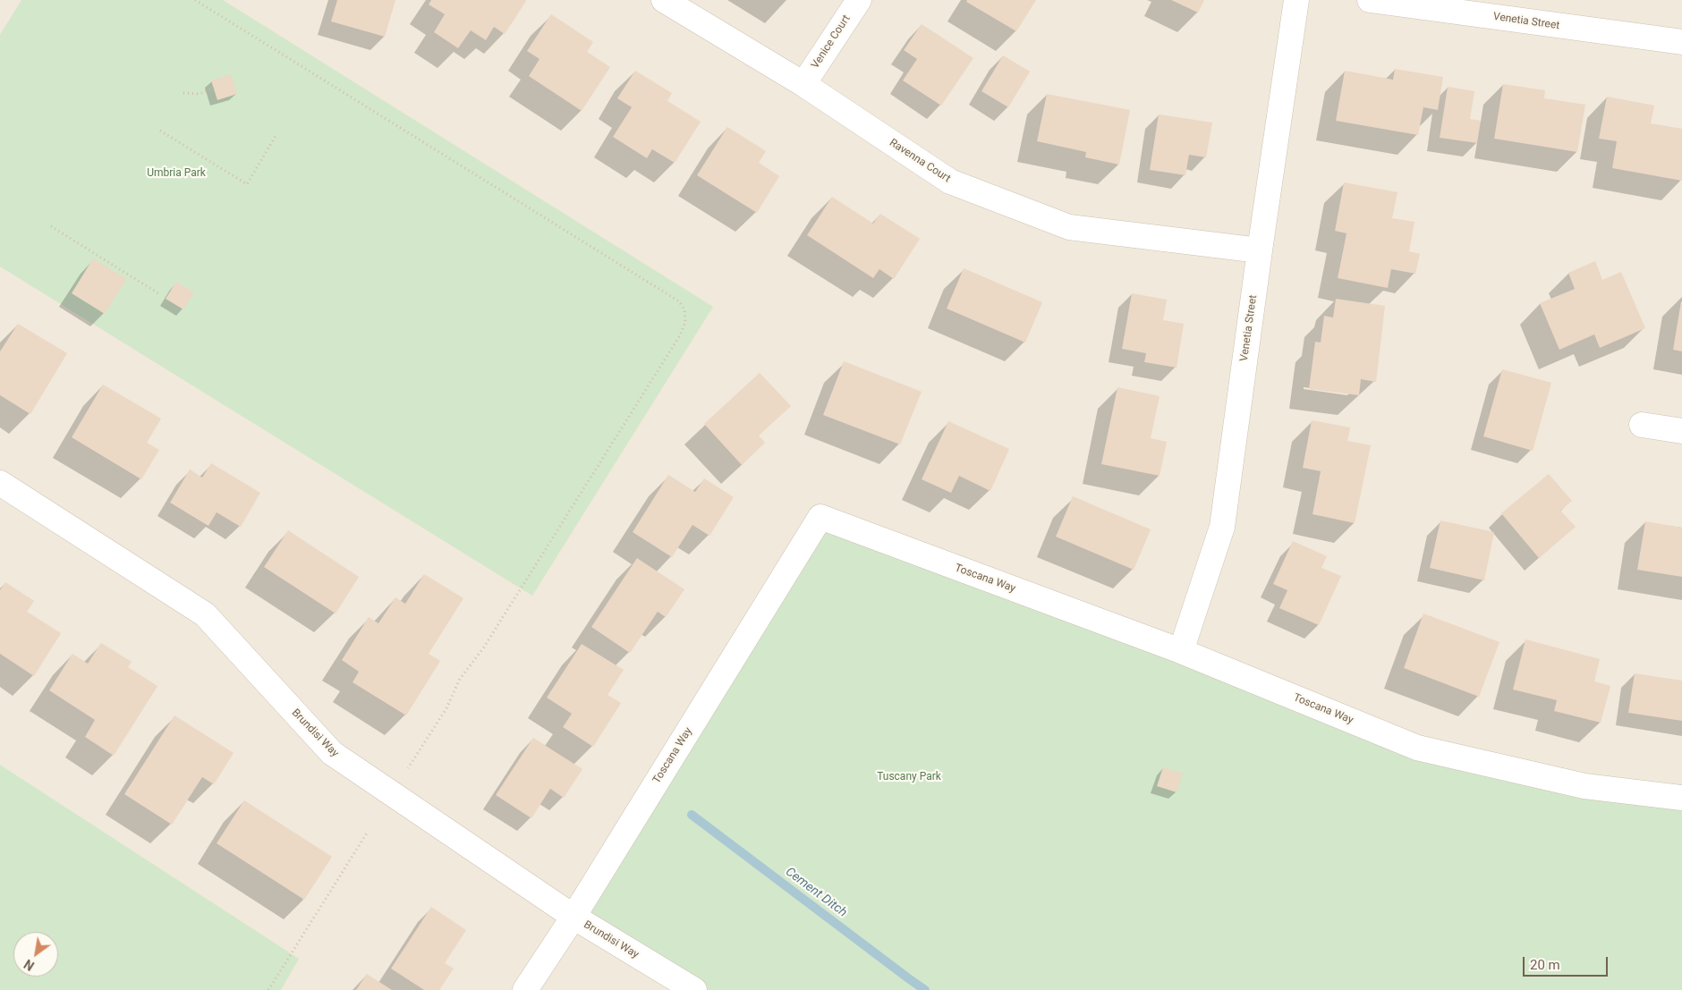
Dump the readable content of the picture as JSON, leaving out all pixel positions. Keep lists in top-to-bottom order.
{
  "streets": {
    "street": [
      "Venetia Street",
      "Venice Court",
      "Ravenna Court",
      "Toscana Way",
      "Brundisi Way"
    ]
  },
  "crossings": [
    ["Venetia Street", "Ravenna Court"],
    ["Venetia Street", "Toscana Way"],
    ["Venice Court", "Ravenna Court"],
    ["Toscana Way", "Brundisi Way"]
  ],
  "water": ["Cement Ditch"],
  "parks": ["Umbria Park", "Tuscany Park"],
  "scale_bar": "20 m",
  "north": "bottom left"
}
